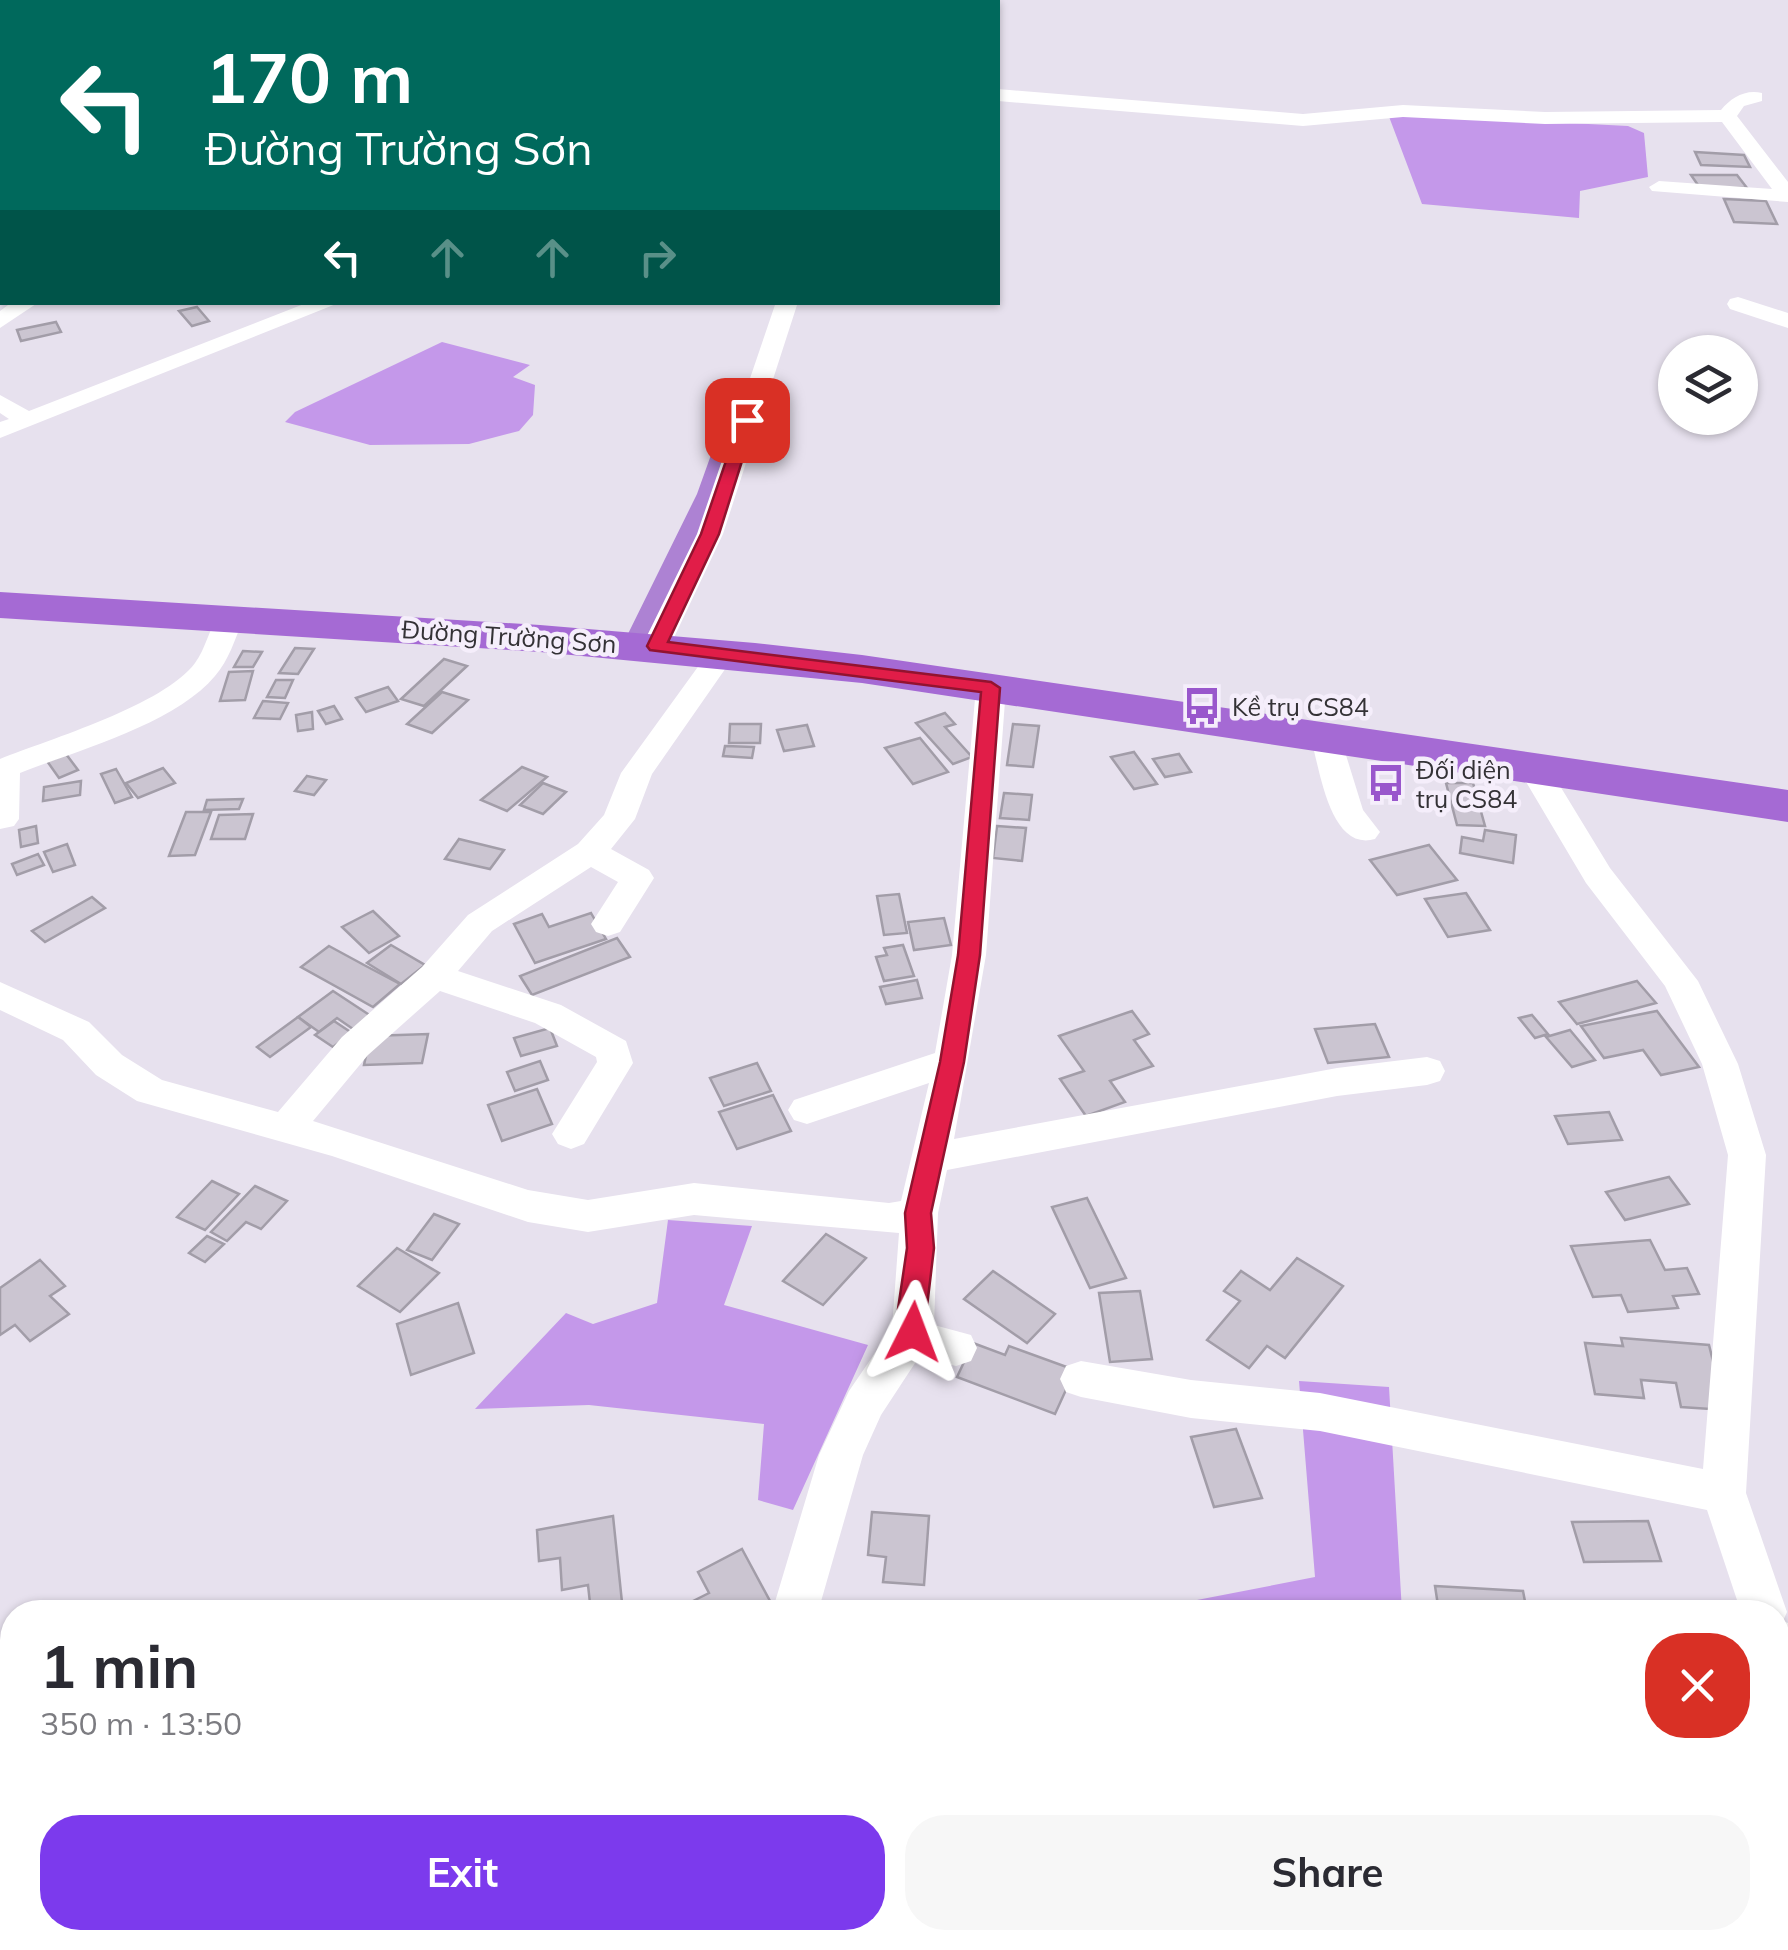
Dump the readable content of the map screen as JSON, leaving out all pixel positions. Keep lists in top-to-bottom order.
{
  "streets": {
    "highway": ["Đường Trường Sơn"]
  },
  "places": {
    "bus stop": ["Kề trụ CS84", "Đối diện trụ CS84"]
  },
  "page": {
    "turn": ["170 m", "Đường Trường Sơn"],
    "heading": ["1 min", "350 m · 13:50"],
    "buttons": ["Exit", "Share"]
  }
}
